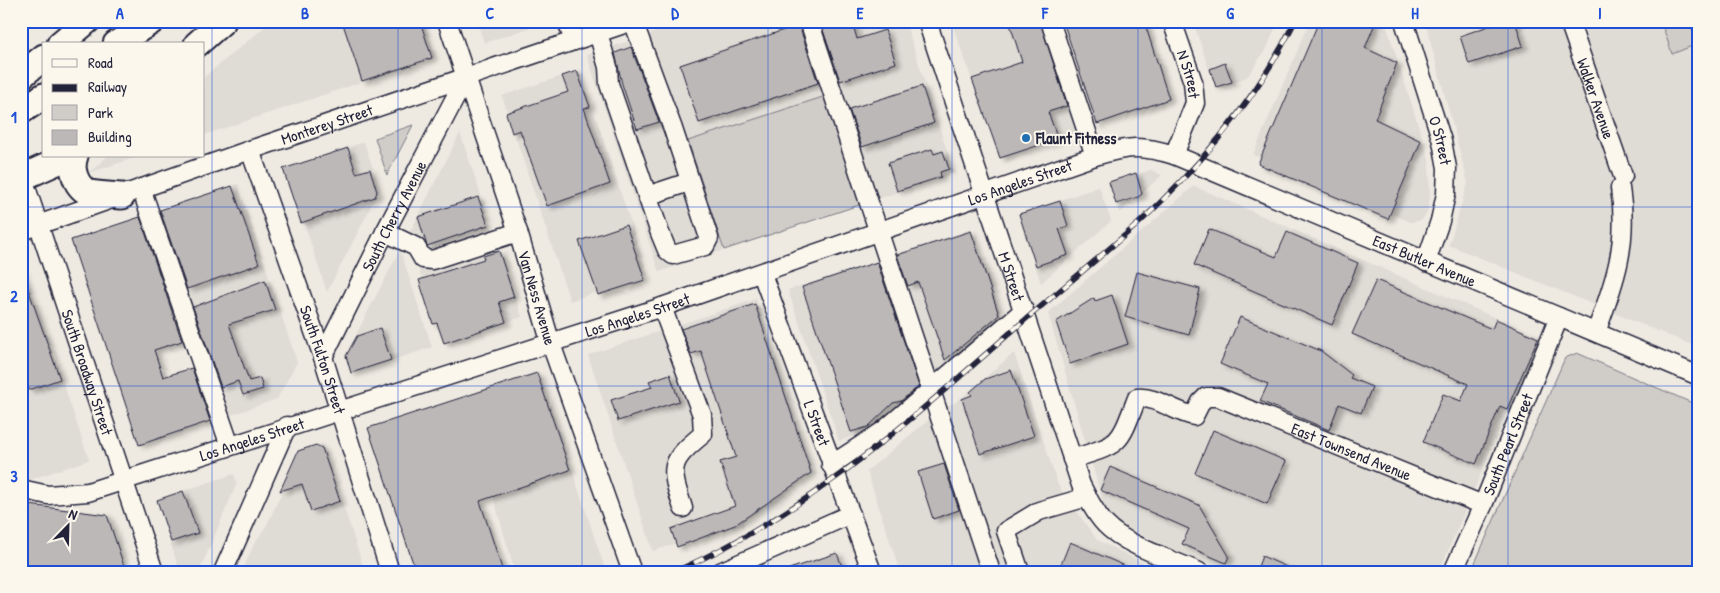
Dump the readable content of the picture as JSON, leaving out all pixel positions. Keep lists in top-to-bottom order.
{
  "streets": {
    "street": [
      "N Street",
      "Walker Avenue",
      "Monterey Street",
      "O Street",
      "Los Angeles Street",
      "South Cherry Avenue",
      "East Butler Avenue",
      "M Street",
      "Van Ness Avenue",
      "South Fulton Street",
      "South Broadway Street",
      "L Street",
      "South Pearl Street",
      "East Townsend Avenue"
    ]
  },
  "crossings": [
    ["N Street", "East Butler Avenue"],
    ["Walker Avenue", "East Butler Avenue"],
    ["Monterey Street", "South Cherry Avenue"],
    ["Monterey Street", "Van Ness Avenue"],
    ["Monterey Street", "South Fulton Street"],
    ["Monterey Street", "South Broadway Street"],
    ["O Street", "East Butler Avenue"],
    ["Los Angeles Street", "East Butler Avenue"],
    ["Los Angeles Street", "M Street"],
    ["Los Angeles Street", "Van Ness Avenue"],
    ["Los Angeles Street", "South Fulton Street"],
    ["Los Angeles Street", "South Broadway Street"],
    ["Los Angeles Street", "L Street"],
    ["South Cherry Avenue", "Van Ness Avenue"],
    ["South Cherry Avenue", "South Fulton Street"],
    ["East Butler Avenue", "South Pearl Street"],
    ["M Street", "East Townsend Avenue"],
    ["South Pearl Street", "East Townsend Avenue"]
  ],
  "places": ["Flaunt Fitness"],
  "legend": [
    "Road",
    "Railway",
    "Park",
    "Building"
  ],
  "north": "top right",
  "grid": {
    "columns": [
      "A",
      "B",
      "C",
      "D",
      "E",
      "F",
      "G",
      "H",
      "I"
    ],
    "rows": ["1", "2", "3"]
  }
}
